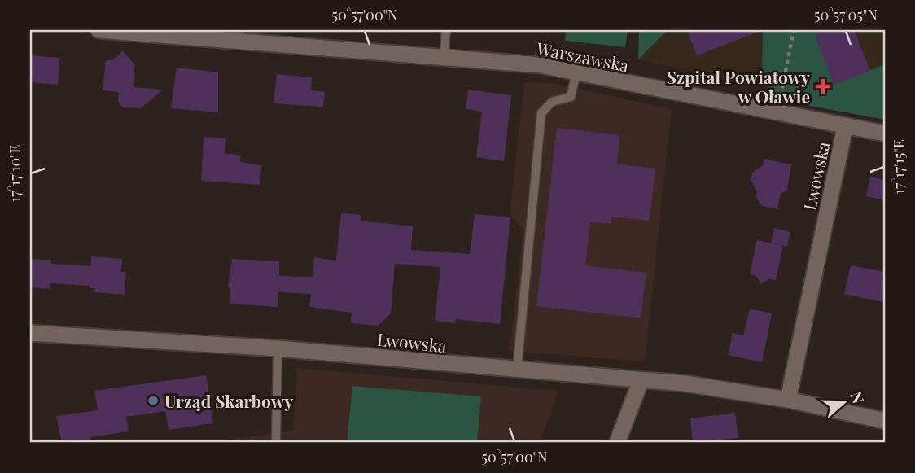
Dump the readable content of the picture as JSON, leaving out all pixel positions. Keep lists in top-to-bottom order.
{
  "streets": {
    "street": ["Warszawska", "Lwowska"]
  },
  "crossings": [
    ["Warszawska", "Lwowska"]
  ],
  "places": {
    "health": ["Szpital Powiatowy w Oławie"],
    "other": ["Urząd Skarbowy"]
  },
  "north": "right",
  "coordinates": [
    "50°57'00\"N",
    "50°57'05\"N",
    "17°17'15\"E",
    "17°17'10\"E"
  ]
}
